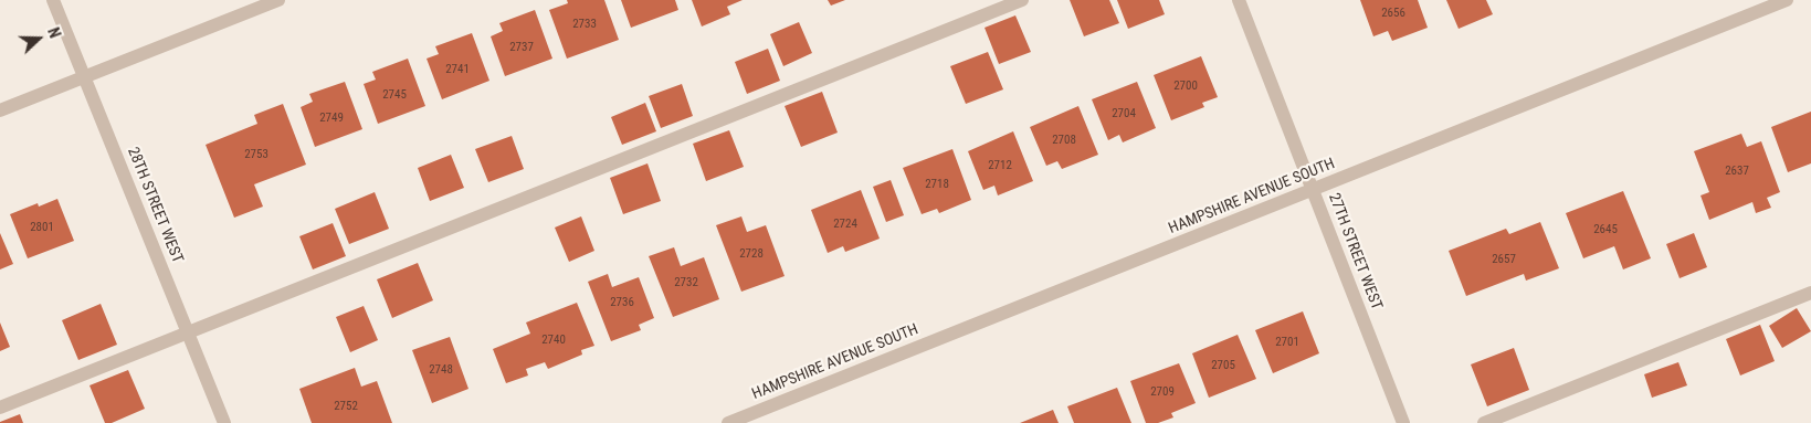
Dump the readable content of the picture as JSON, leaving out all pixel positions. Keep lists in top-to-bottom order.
{
  "streets": {
    "street": ["HAMPSHIRE AVENUE SOUTH", "28TH STREET WEST", "27TH STREET WEST"]
  },
  "crossings": [
    ["HAMPSHIRE AVENUE SOUTH", "27TH STREET WEST"]
  ],
  "house_numbers": [
    "2656",
    "2733",
    "2737",
    "2741",
    "2700",
    "2745",
    "2704",
    "2749",
    "2708",
    "2753",
    "2712",
    "2637",
    "2718",
    "2724",
    "2801",
    "2645",
    "2728",
    "2657",
    "2732",
    "2736",
    "2740",
    "2701",
    "2705",
    "2748",
    "2709",
    "2752"
  ],
  "north": "right"
}
